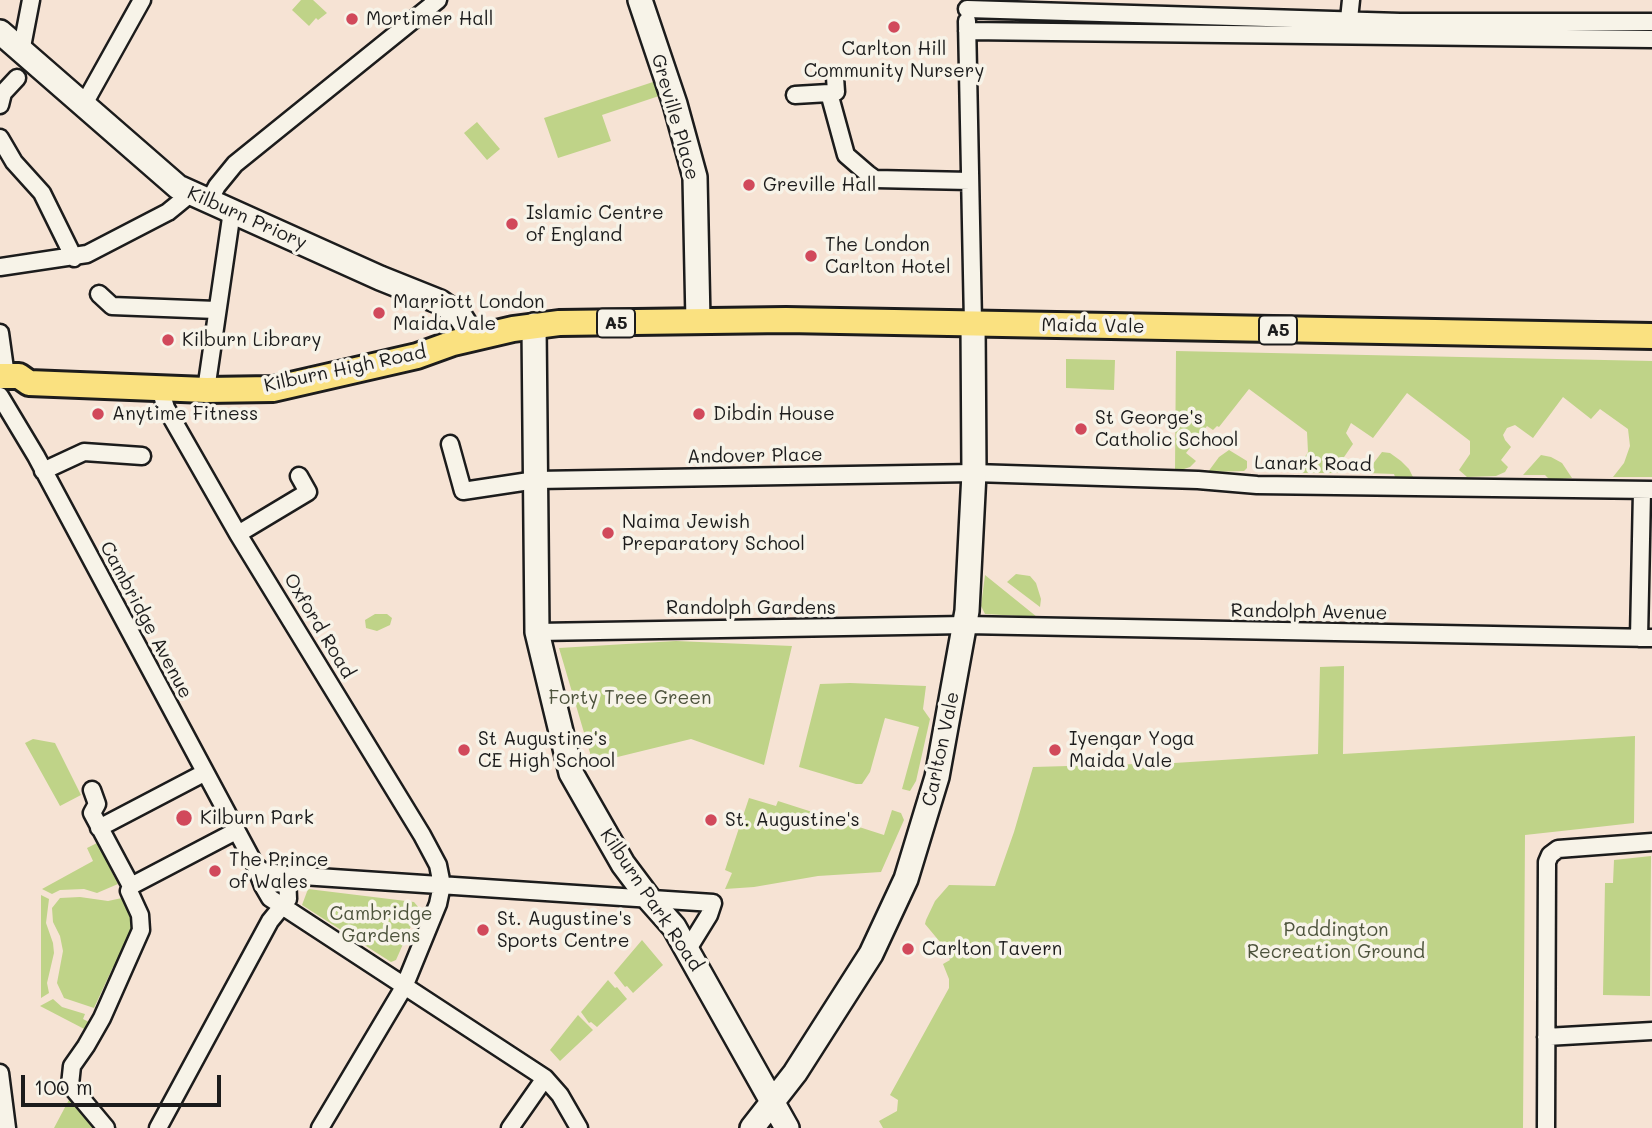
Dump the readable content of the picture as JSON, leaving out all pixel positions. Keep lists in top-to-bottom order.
{
  "streets": {
    "main road": ["A5", "Maida Vale", "Kilburn High Road"],
    "street": [
      "Greville Place",
      "Kilburn Priory",
      "Andover Place",
      "Lanark Road",
      "Randolph Gardens",
      "Randolph Avenue",
      "Cambridge Avenue",
      "Oxford Road",
      "Carlton Vale",
      "Kilburn Park Road"
    ]
  },
  "crossings": [
    ["Greville Place", "Maida Vale"],
    ["Kilburn Priory", "Kilburn High Road"],
    ["Maida Vale", "Kilburn High Road"],
    ["Maida Vale", "Carlton Vale"],
    ["Maida Vale", "Kilburn Park Road"],
    ["Kilburn High Road", "Cambridge Avenue"],
    ["Kilburn High Road", "Oxford Road"],
    ["Kilburn High Road", "Kilburn Park Road"],
    ["Andover Place", "Lanark Road"],
    ["Andover Place", "Carlton Vale"],
    ["Andover Place", "Kilburn Park Road"],
    ["Lanark Road", "Carlton Vale"],
    ["Randolph Gardens", "Randolph Avenue"],
    ["Randolph Gardens", "Carlton Vale"],
    ["Randolph Gardens", "Kilburn Park Road"],
    ["Randolph Avenue", "Carlton Vale"],
    ["Carlton Vale", "Kilburn Park Road"]
  ],
  "parks": ["Forty Tree Green", "Cambridge Gardens", "Paddington Recreation Ground"],
  "places": [
    "Mortimer Hall",
    "Carlton Hill Community Nursery",
    "Greville Hall",
    "Islamic Centre of England",
    "The London Carlton Hotel",
    "Marriott London Maida Vale",
    "Kilburn Library",
    "Anytime Fitness",
    "Dibdin House",
    "St George's Catholic School",
    "Naima Jewish Preparatory School",
    "St Augustine's CE High School",
    "Iyengar Yoga Maida Vale",
    "Kilburn Park",
    "St. Augustine's",
    "The Prince of Wales",
    "St. Augustine's Sports Centre",
    "Carlton Tavern"
  ],
  "scale_bar": "100 m"
}
